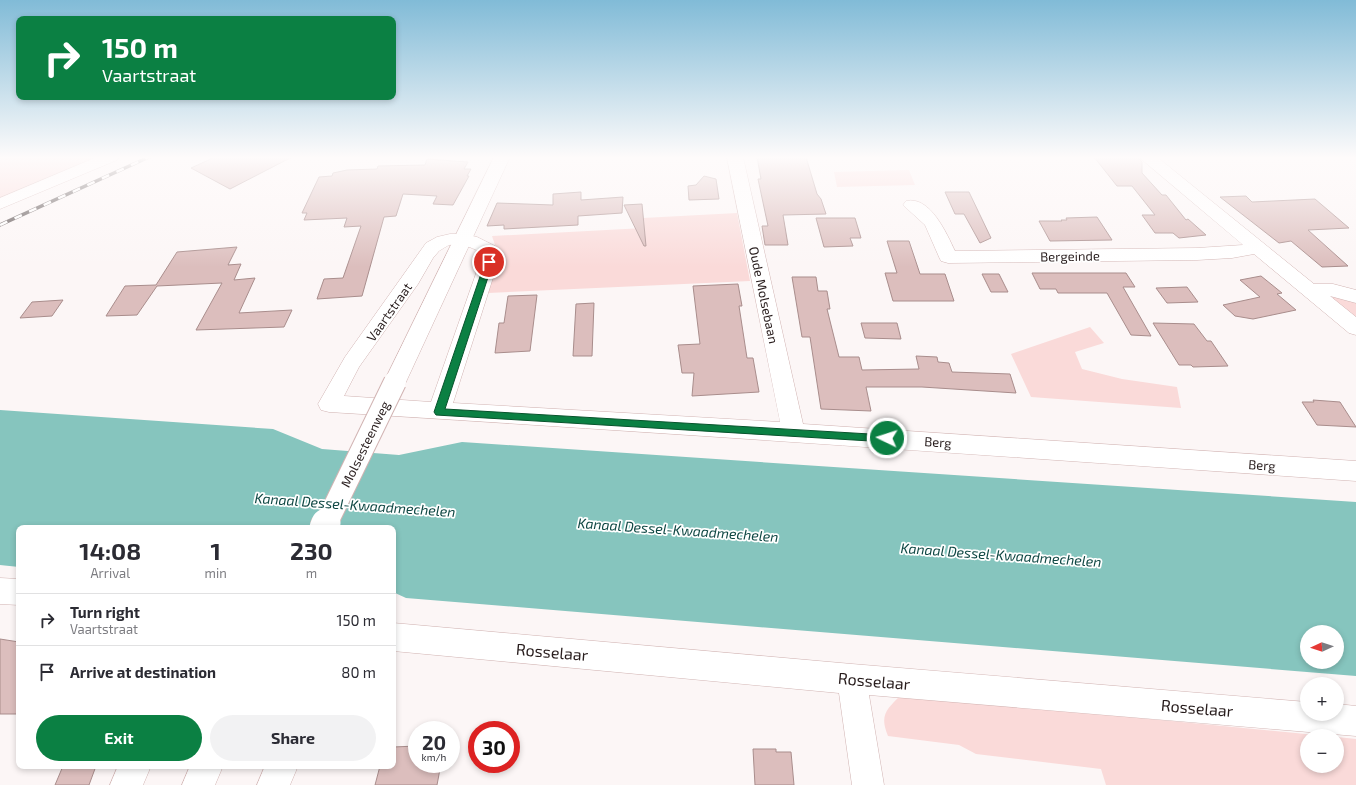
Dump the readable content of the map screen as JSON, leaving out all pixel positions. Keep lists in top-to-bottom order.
{
  "streets": {
    "street": [
      "Bergeinde",
      "Oude Molsebaan",
      "Vaartstraat",
      "Berg",
      "Molsesteenweg",
      "Rosselaar"
    ]
  },
  "crossings": [
    ["Oude Molsebaan", "Berg"],
    ["Vaartstraat", "Berg"],
    ["Vaartstraat", "Molsesteenweg"]
  ],
  "water": ["Kanaal Dessel-Kwaadmechelen"],
  "north": "left",
  "page": {
    "turn": ["150 m", "Vaartstraat"],
    "eta": [
      "14:08",
      "Arrival",
      "1",
      "min",
      "230",
      "m"
    ],
    "list": [
      {
        "name": "Turn right",
        "note": "Vaartstraat",
        "value": "150 m"
      },
      {
        "name": "Arrive at destination",
        "value": "80 m"
      }
    ],
    "map_buttons": ["+", "−"],
    "buttons": ["Exit", "Share"],
    "speed": "20 km/h",
    "limit": "30"
  }
}
